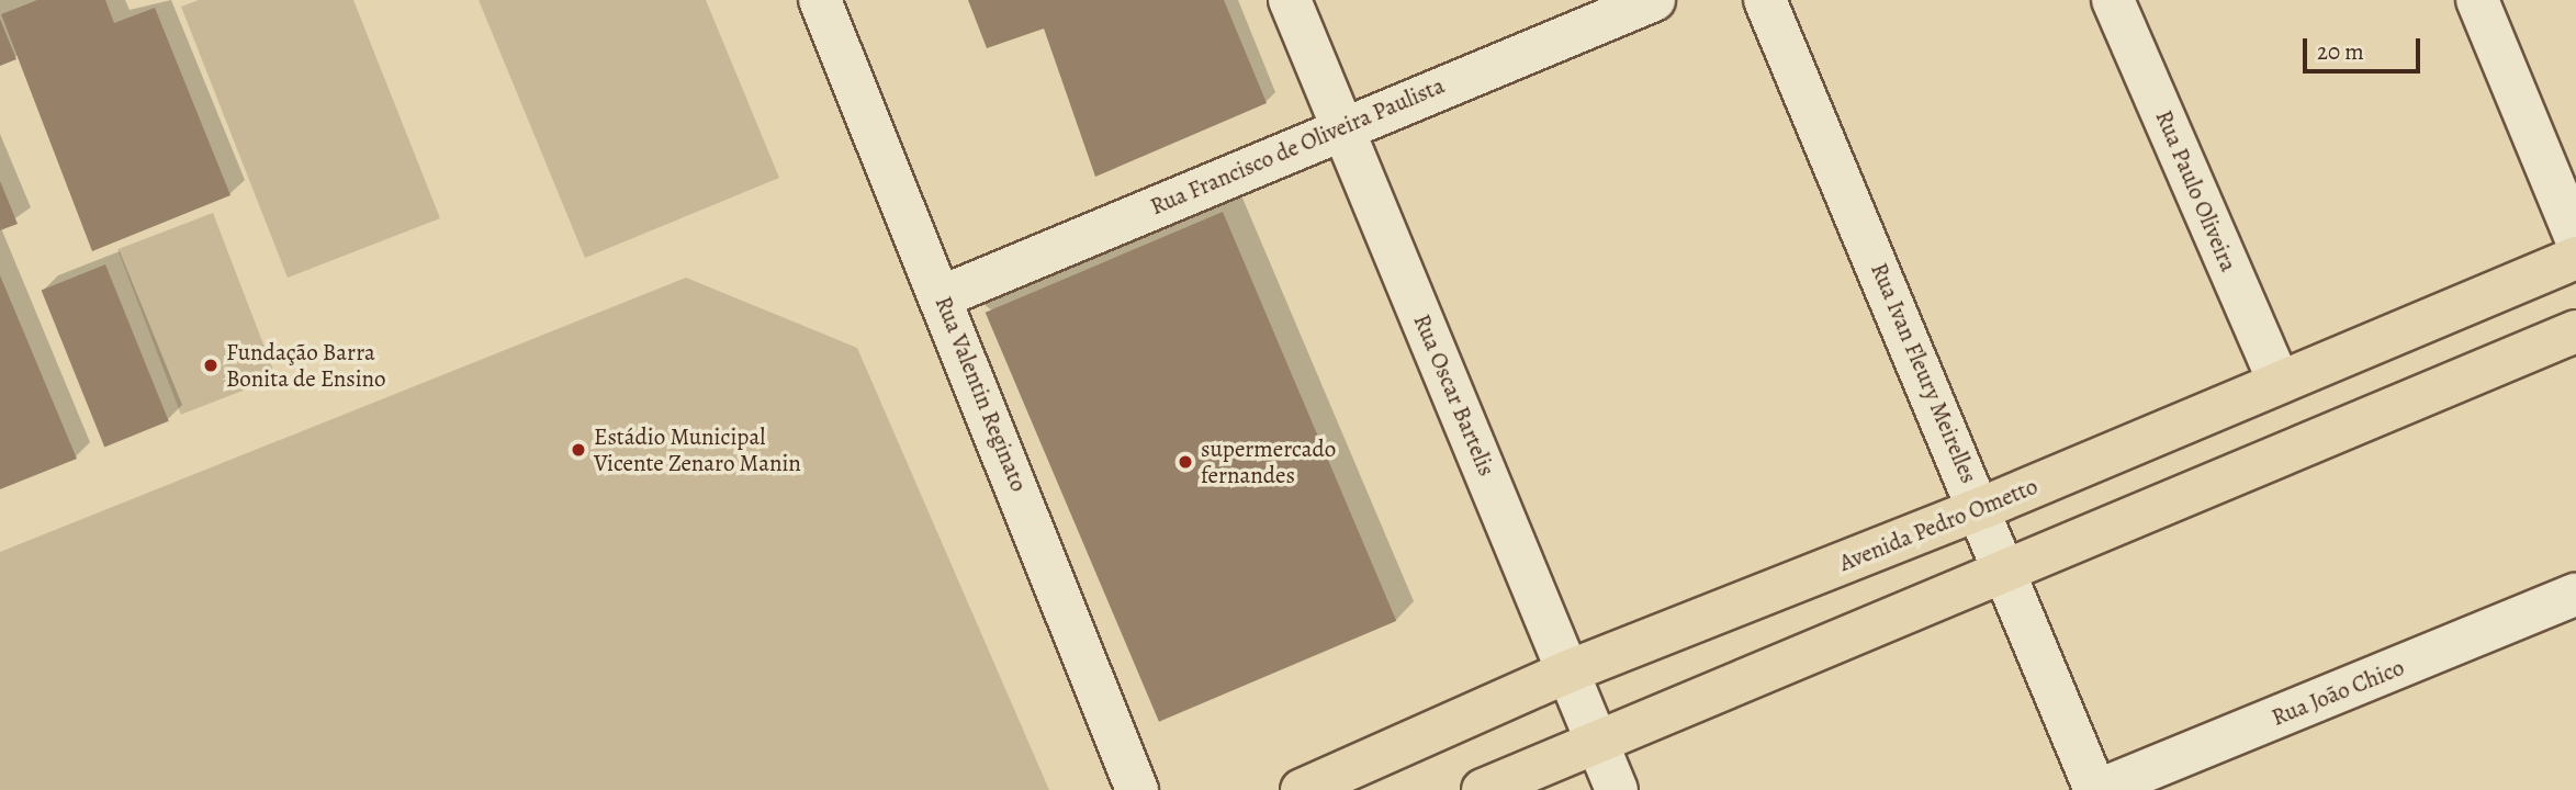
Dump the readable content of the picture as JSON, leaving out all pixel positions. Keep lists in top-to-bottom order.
{
  "streets": {
    "main road": ["Avenida Pedro Ometto"],
    "street": [
      "Rua Francisco de Oliveira Paulista",
      "Rua Paulo Oliveira",
      "Rua Ivan Fleury Meirelles",
      "Rua Valentin Reginato",
      "Rua Oscar Bartelis",
      "Rua João Chico"
    ]
  },
  "crossings": [
    ["Rua Francisco de Oliveira Paulista", "Rua Valentin Reginato"],
    ["Rua Francisco de Oliveira Paulista", "Rua Oscar Bartelis"],
    ["Rua Paulo Oliveira", "Avenida Pedro Ometto"],
    ["Rua Ivan Fleury Meirelles", "Avenida Pedro Ometto"],
    ["Rua Ivan Fleury Meirelles", "Rua João Chico"],
    ["Rua Oscar Bartelis", "Avenida Pedro Ometto"]
  ],
  "places": ["Fundação Barra Bonita de Ensino", "Estádio Municipal Vicente Zenaro Manin", "supermercado fernandes"],
  "scale_bar": "20 m"
}
